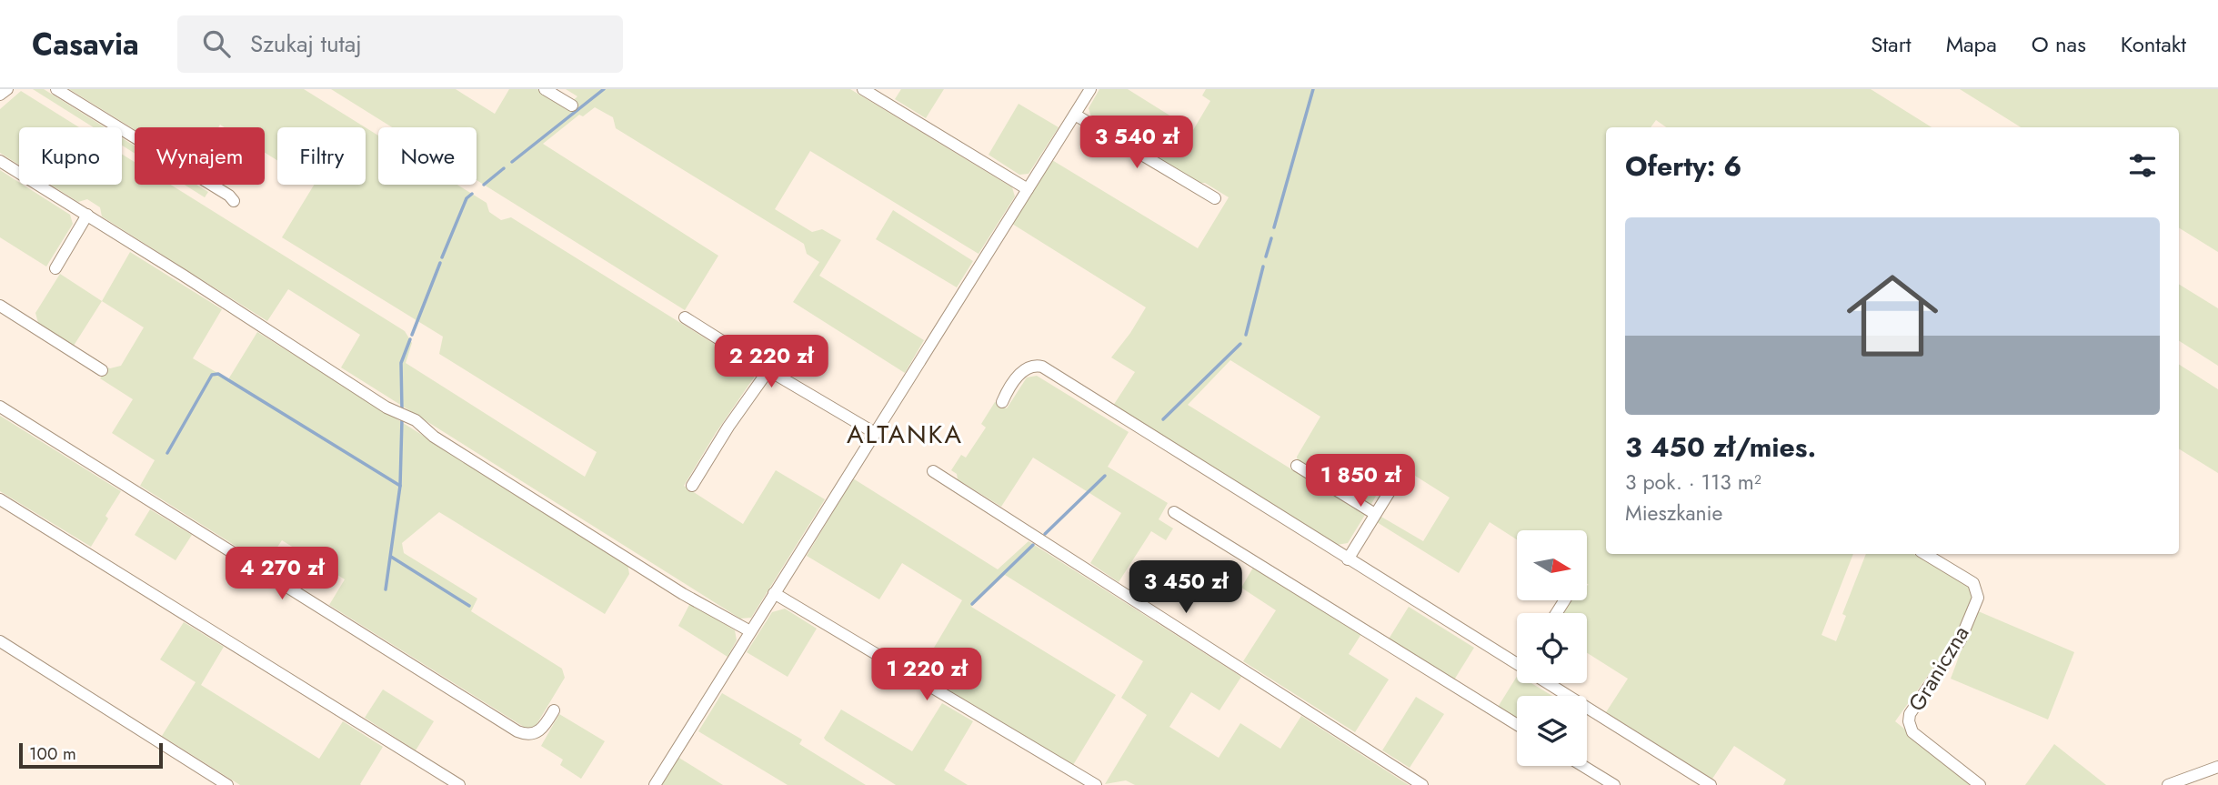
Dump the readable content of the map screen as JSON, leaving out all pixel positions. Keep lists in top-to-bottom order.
{
  "streets": {
    "street": ["Graniczna"]
  },
  "districts": ["ALTANKA"],
  "scale_bar": "100 m",
  "north": "right",
  "page": {
    "header": "Casavia",
    "search": "Szukaj tutaj",
    "nav": [
      "Start",
      "Mapa",
      "O nas",
      "Kontakt"
    ],
    "price": [
      "3 540 zł",
      "2 220 zł",
      "1 850 zł",
      "4 270 zł",
      "3 450 zł",
      "1 220 zł"
    ],
    "chip": [
      "Kupno",
      "Wynajem",
      "Filtry",
      "Nowe"
    ],
    "heading": "Oferty: 6",
    "list": [
      {
        "name": "3 450 zł/mies.",
        "note": "3 pok. · 113 m² · Mieszkanie"
      }
    ],
    "scale": "100 m"
  }
}
